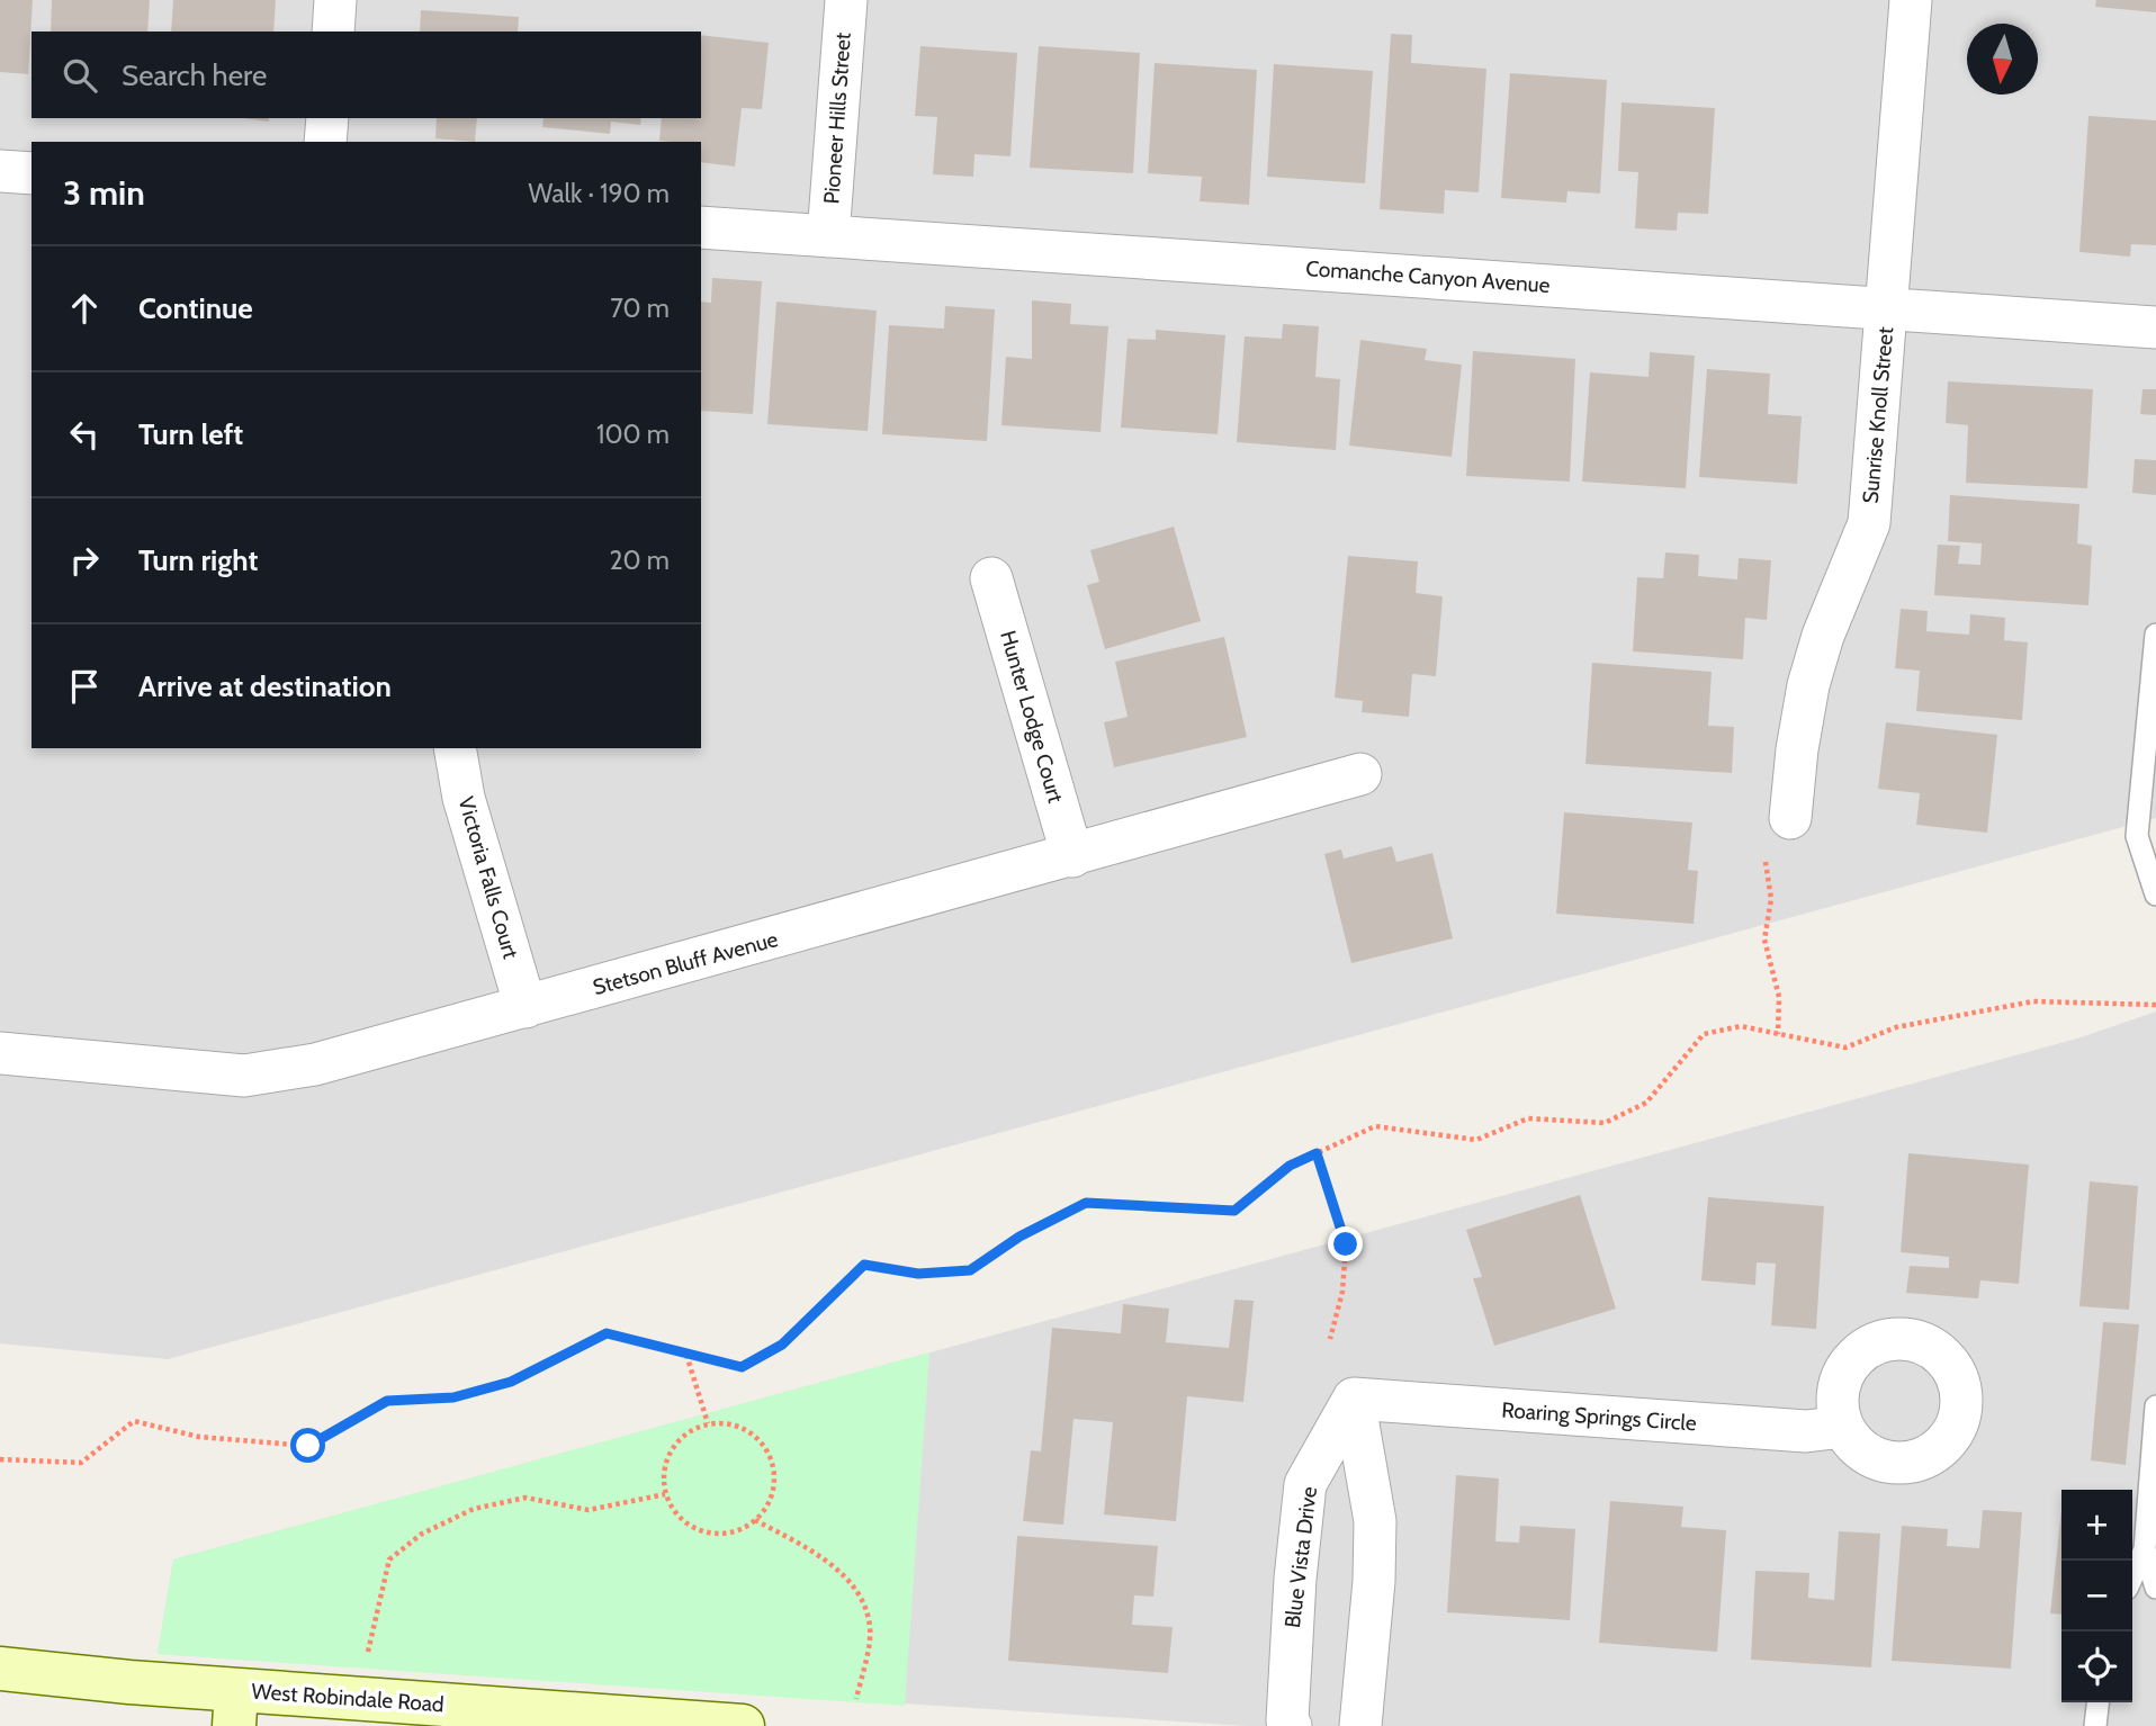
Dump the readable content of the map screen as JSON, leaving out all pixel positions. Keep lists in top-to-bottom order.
{
  "streets": {
    "main road": ["West Robindale Road"],
    "street": [
      "Pioneer Hills Street",
      "Comanche Canyon Avenue",
      "Sunrise Knoll Street",
      "Hunter Lodge Court",
      "Victoria Falls Court",
      "Stetson Bluff Avenue",
      "Roaring Springs Circle",
      "Blue Vista Drive"
    ]
  },
  "crossings": [
    ["Pioneer Hills Street", "Comanche Canyon Avenue"],
    ["Comanche Canyon Avenue", "Sunrise Knoll Street"],
    ["Hunter Lodge Court", "Stetson Bluff Avenue"],
    ["Victoria Falls Court", "Stetson Bluff Avenue"],
    ["Roaring Springs Circle", "Blue Vista Drive"]
  ],
  "north": "bottom",
  "page": {
    "search": "Search here",
    "heading": ["3 min", "Walk · 190 m"],
    "list": [
      ["Continue", "70 m"],
      ["Turn left", "100 m"],
      ["Turn right", "20 m"],
      "Arrive at destination"
    ],
    "map_buttons": ["+", "−"]
  }
}
